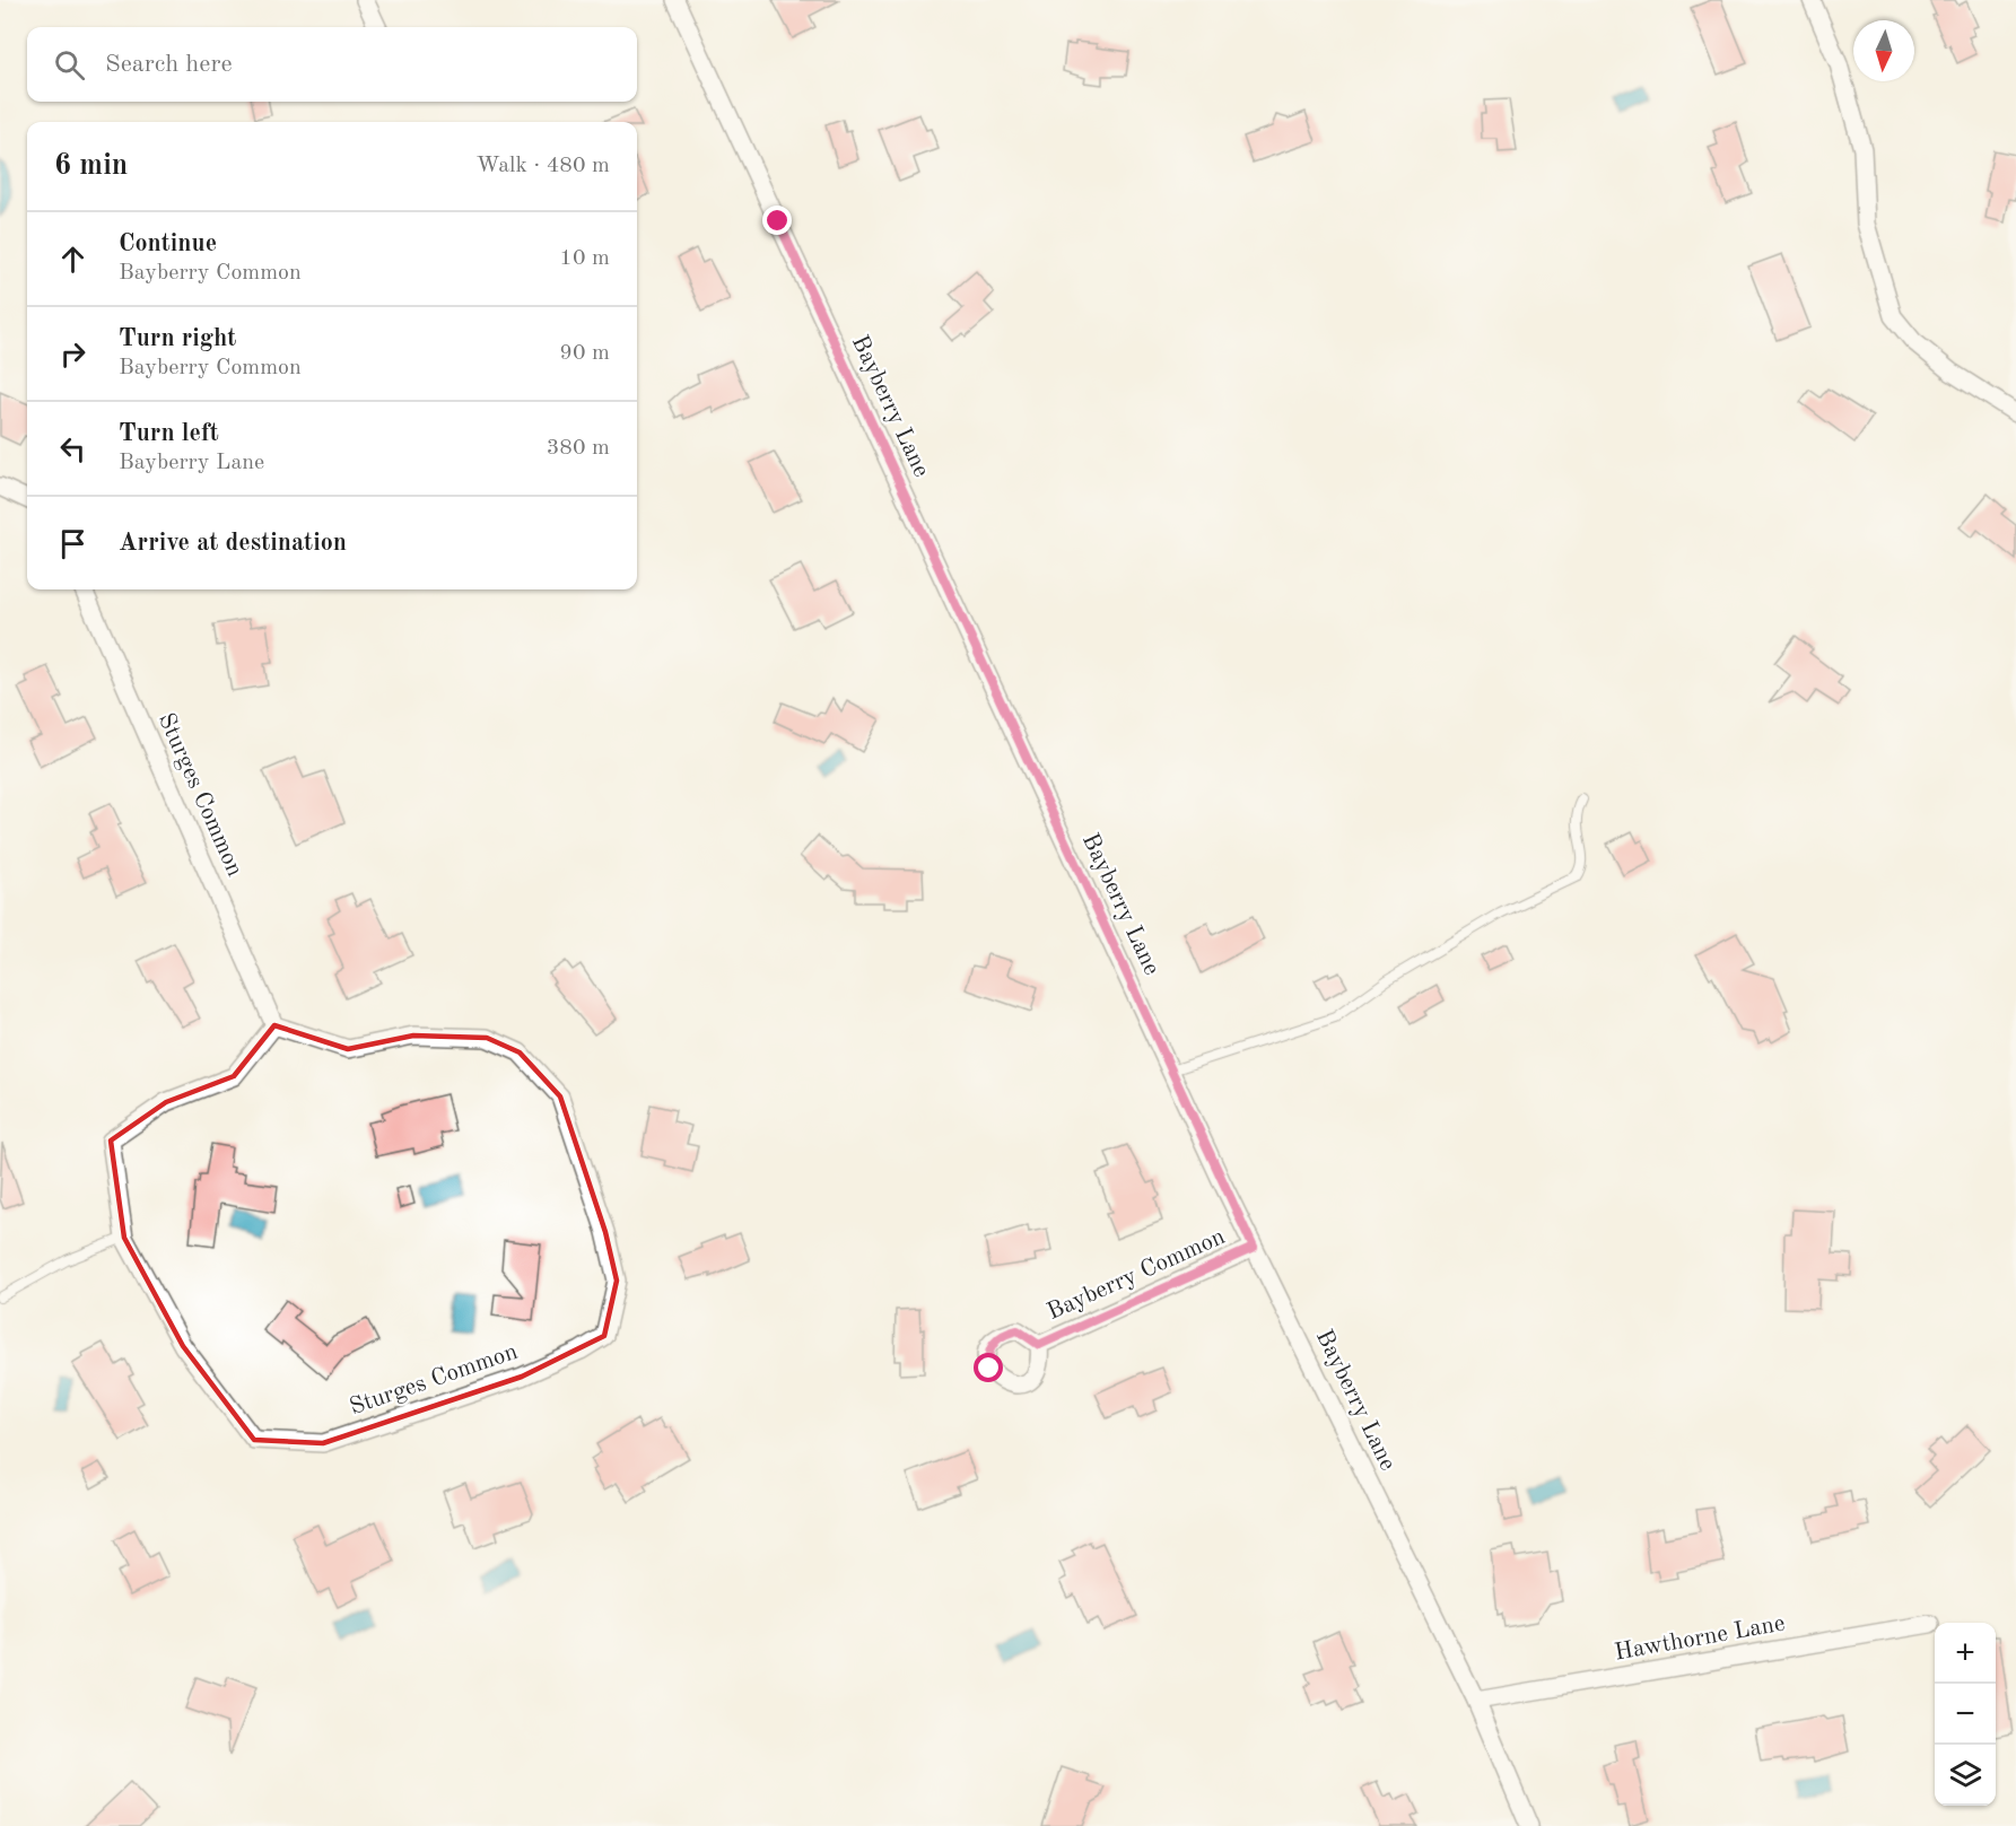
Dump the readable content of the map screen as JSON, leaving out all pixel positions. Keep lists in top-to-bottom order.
{
  "streets": {
    "street": [
      "Bayberry Lane",
      "Sturges Common",
      "Bayberry Common",
      "Hawthorne Lane"
    ]
  },
  "crossings": [
    ["Bayberry Lane", "Bayberry Common"],
    ["Bayberry Lane", "Hawthorne Lane"]
  ],
  "north": "bottom",
  "page": {
    "search": "Search here",
    "heading": ["6 min", "Walk · 480 m"],
    "list": [
      ["Continue", "Bayberry Common", "10 m"],
      ["Turn right", "Bayberry Common", "90 m"],
      ["Turn left", "Bayberry Lane", "380 m"],
      "Arrive at destination"
    ],
    "map_buttons": ["+", "−"]
  }
}
